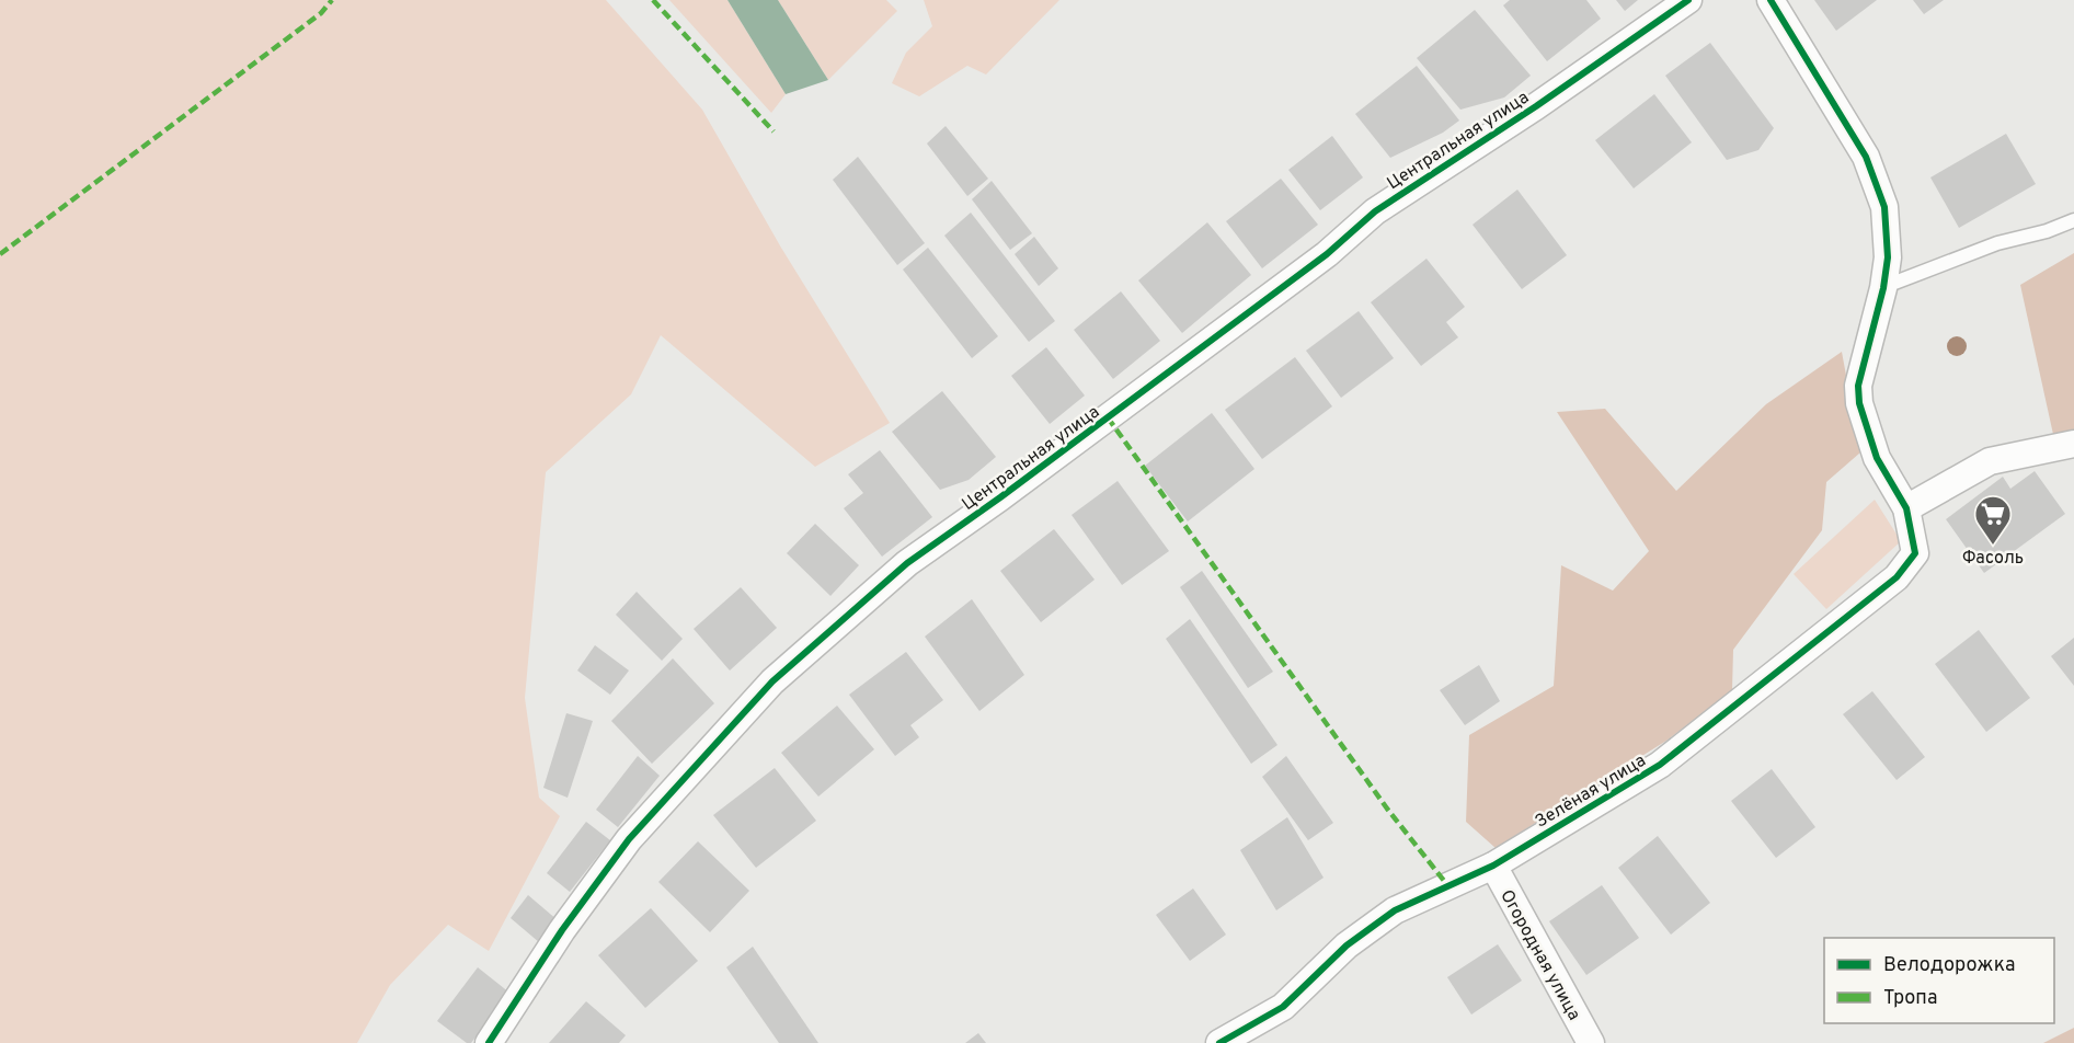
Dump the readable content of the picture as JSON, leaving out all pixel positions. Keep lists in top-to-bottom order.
{
  "streets": {
    "street": ["Центральная улица", "Зелёная улица", "Огородная улица"]
  },
  "crossings": [
    ["Зелёная улица", "Огородная улица"]
  ],
  "places": {
    "supermarket": ["Фасоль"]
  },
  "legend": ["Велодорожка", "Тропа"]
}
